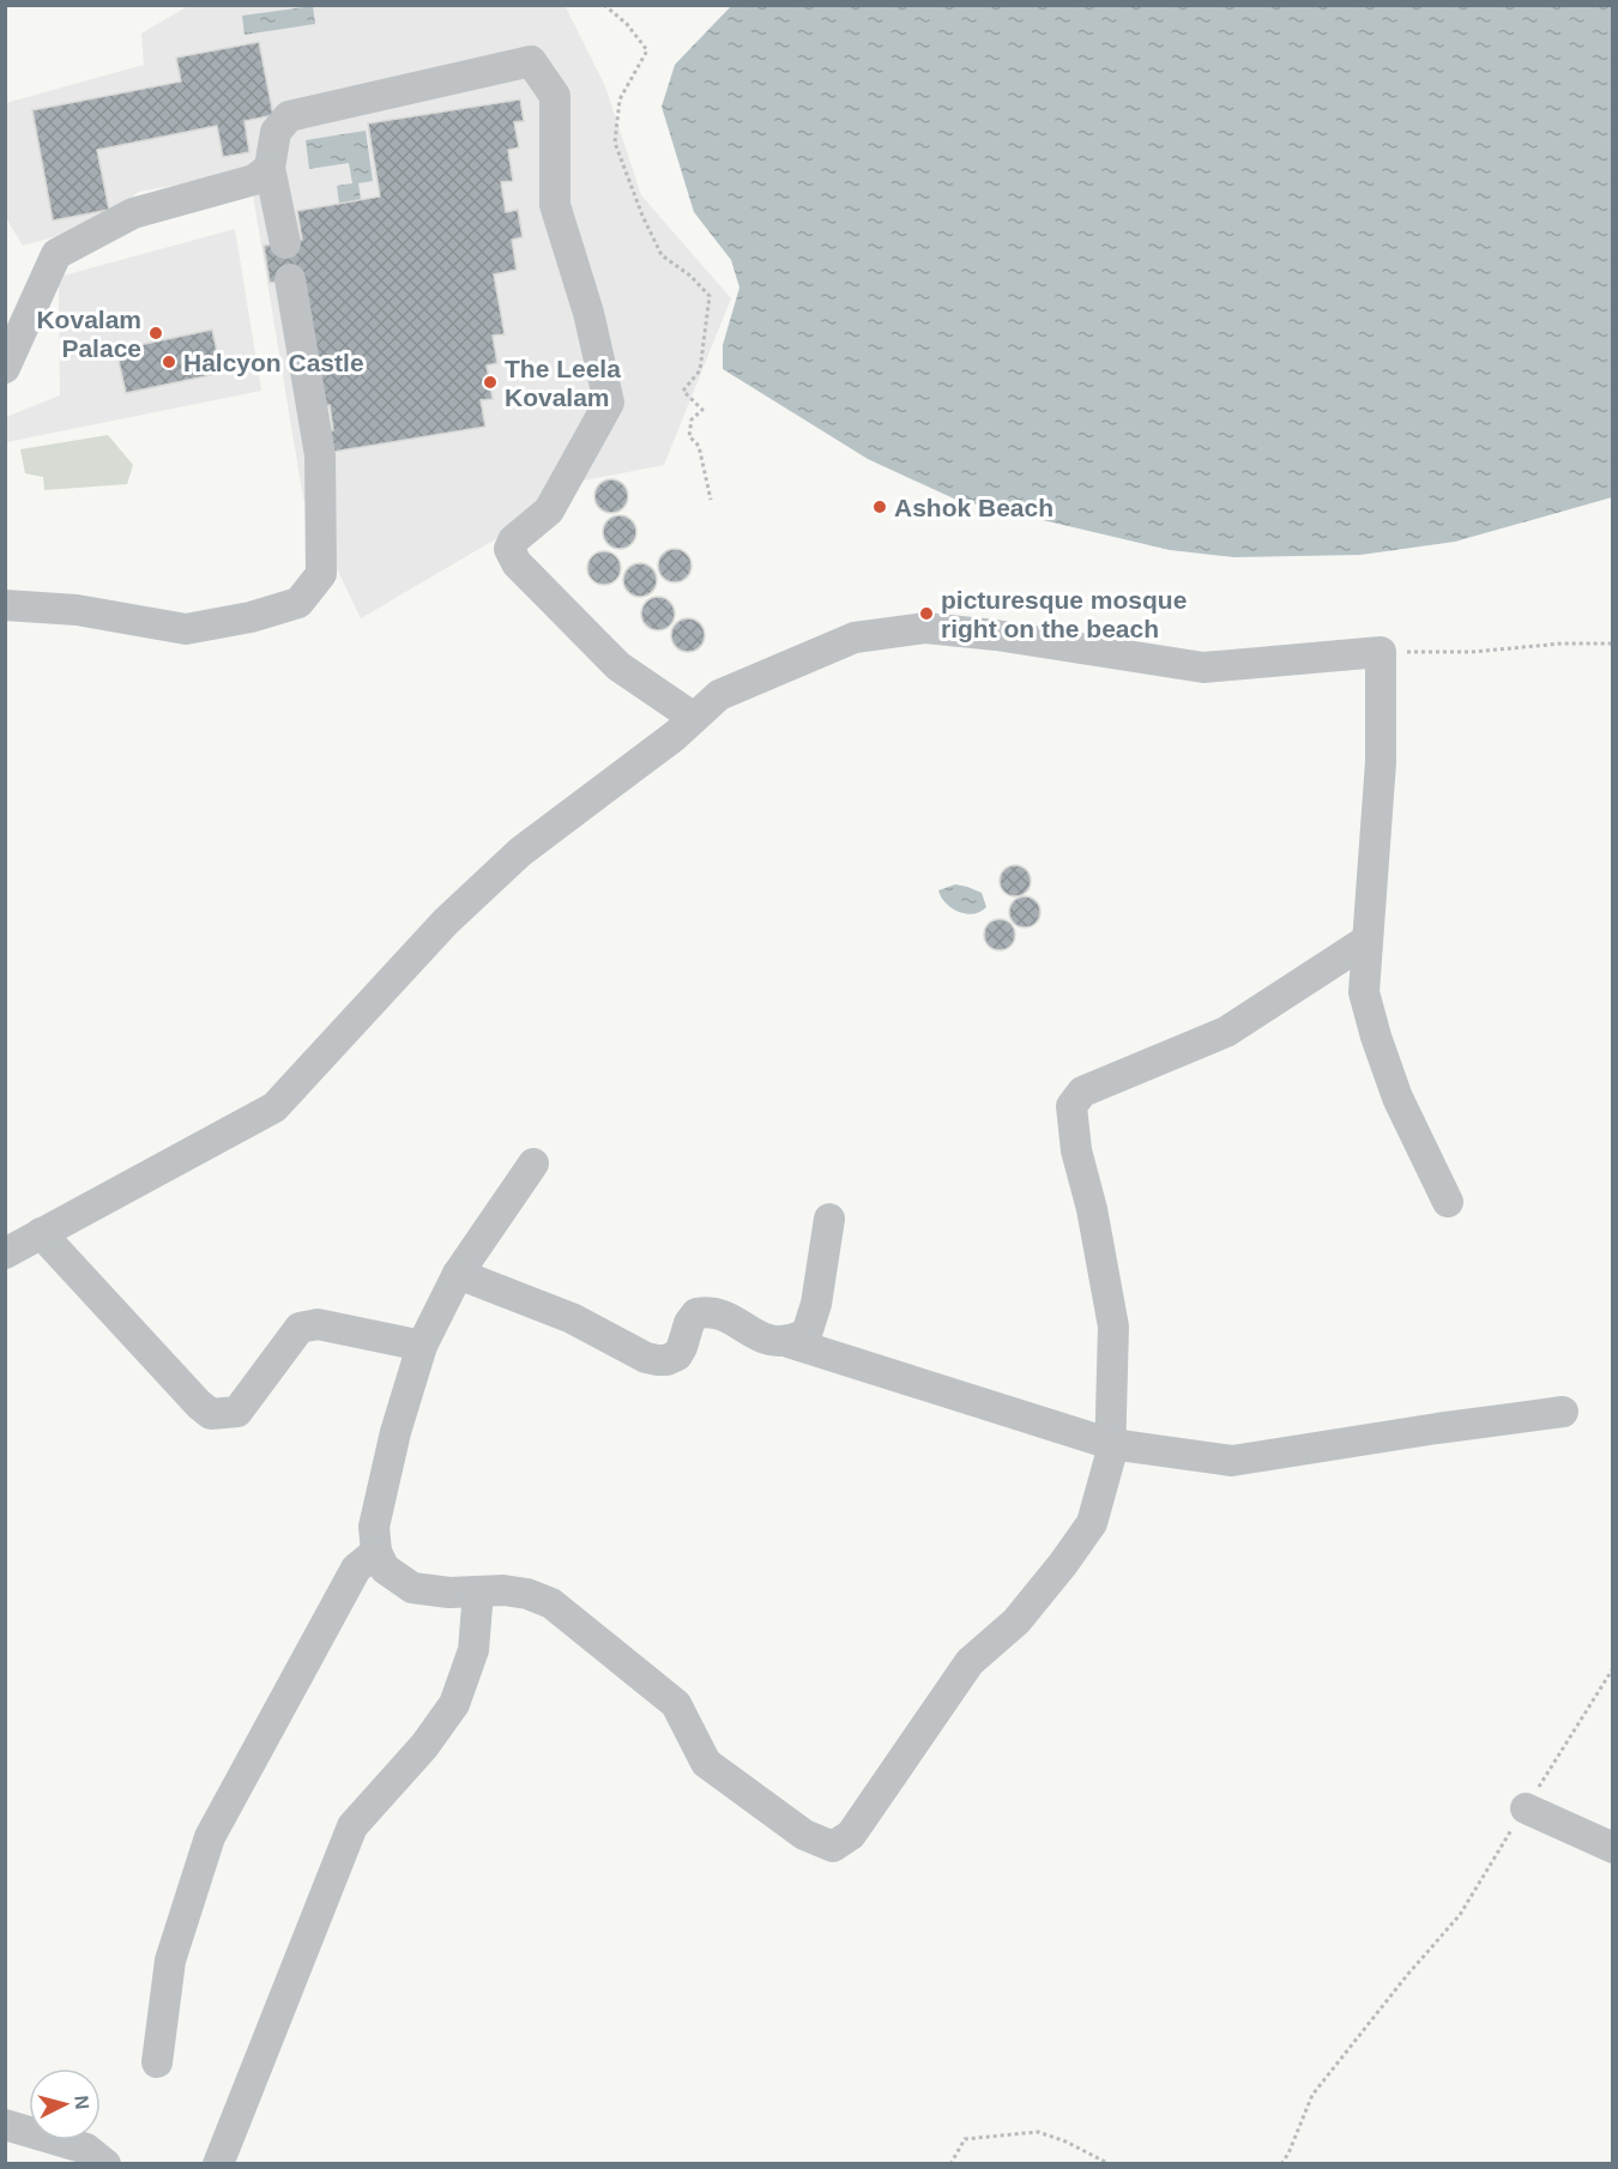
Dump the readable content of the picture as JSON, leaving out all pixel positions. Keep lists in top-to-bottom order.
{
  "places": [
    "Kovalam Palace",
    "Halcyon Castle",
    "The Leela Kovalam",
    "Ashok Beach",
    "picturesque mosque right on the beach"
  ],
  "north": "right"
}
